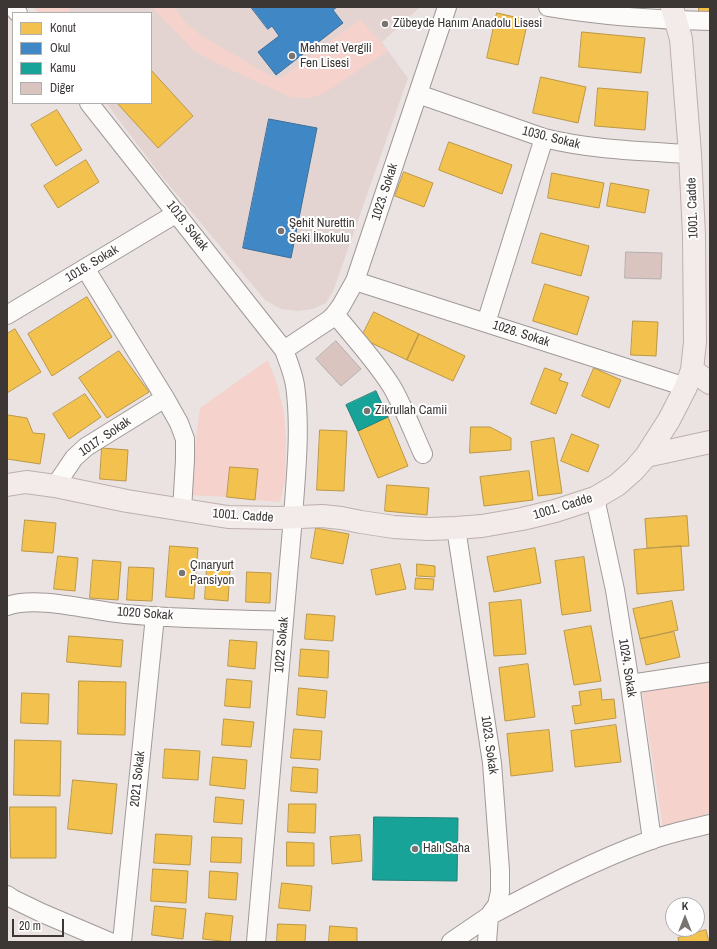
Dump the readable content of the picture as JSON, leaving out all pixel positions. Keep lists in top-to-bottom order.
{
  "streets": {
    "main road": ["1001. Cadde"],
    "street": [
      "1030. Sokak",
      "1023. Sokak",
      "1019. Sokak",
      "1016. Sokak",
      "1028. Sokak",
      "1017. Sokak",
      "1020 Sokak",
      "1022 Sokak",
      "1024. Sokak",
      "2021 Sokak"
    ]
  },
  "crossings": [
    ["1030. Sokak", "1023. Sokak"],
    ["1030. Sokak", "1001. Cadde"],
    ["1023. Sokak", "1001. Cadde"],
    ["1023. Sokak", "1019. Sokak"],
    ["1023. Sokak", "1028. Sokak"],
    ["1023. Sokak", "1022 Sokak"],
    ["1001. Cadde", "1028. Sokak"],
    ["1001. Cadde", "1017. Sokak"],
    ["1001. Cadde", "1022 Sokak"],
    ["1001. Cadde", "1024. Sokak"],
    ["1019. Sokak", "1016. Sokak"],
    ["1019. Sokak", "1022 Sokak"],
    ["1020 Sokak", "1022 Sokak"],
    ["1020 Sokak", "2021 Sokak"]
  ],
  "places": [
    "Zübeyde Hanım Anadolu Lisesi",
    "Mehmet Vergili Fen Lisesi",
    "Şehit Nurettin Seki İlkokulu",
    "Zikrullah Camii",
    "Çınaryurt Pansiyon",
    "Halı Saha"
  ],
  "legend": [
    "Konut",
    "Okul",
    "Kamu",
    "Diğer"
  ],
  "scale_bar": "20 m",
  "north": "top"
}
